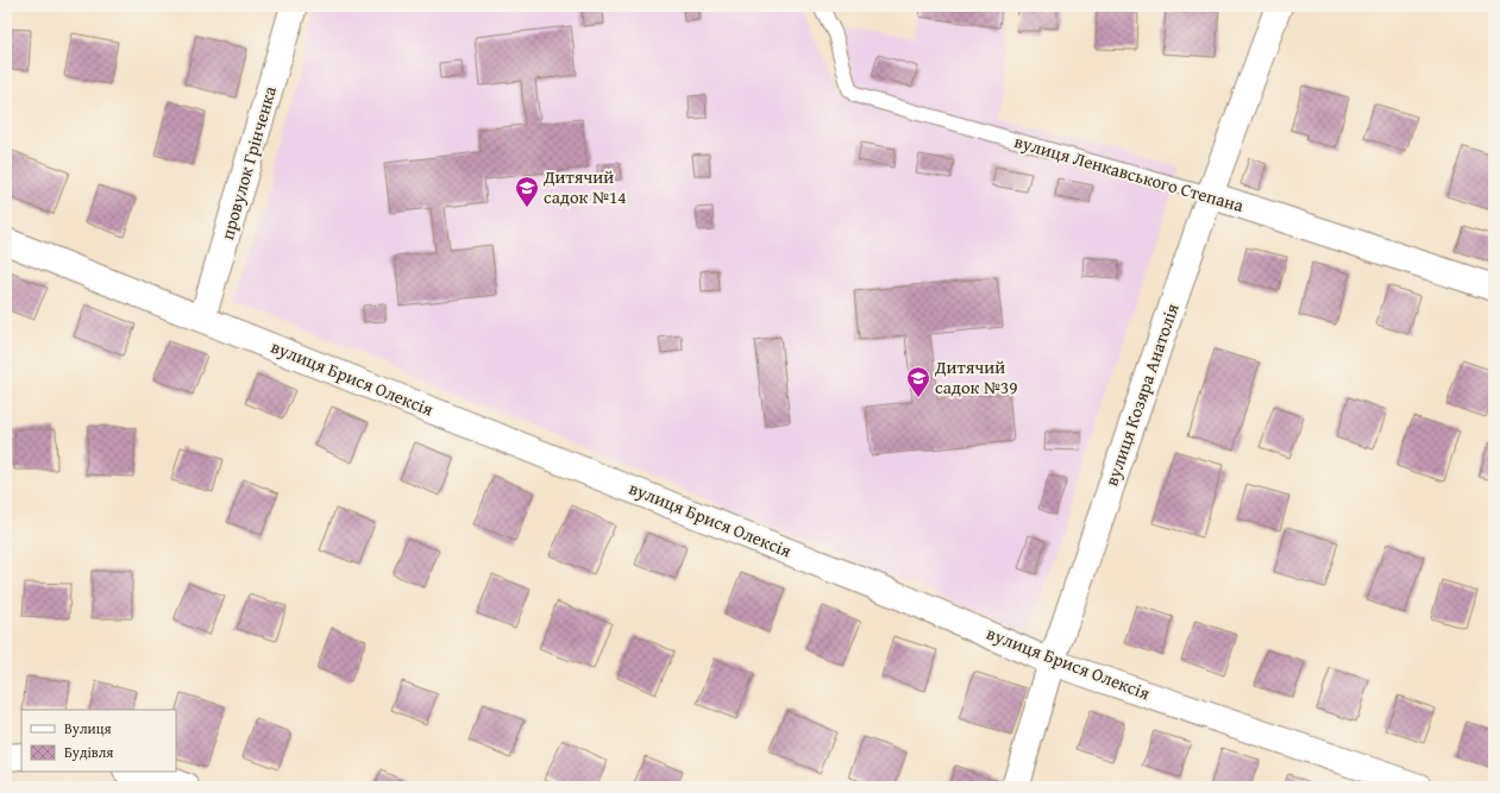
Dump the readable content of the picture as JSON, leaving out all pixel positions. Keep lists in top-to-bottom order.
{
  "streets": {
    "street": [
      "провулок Грінченка",
      "вулиця Ленкавського Степана",
      "вулиця Брися Олексія",
      "вулиця Козяра Анатолія"
    ]
  },
  "crossings": [
    ["провулок Грінченка", "вулиця Брися Олексія"],
    ["вулиця Ленкавського Степана", "вулиця Козяра Анатолія"],
    ["вулиця Брися Олексія", "вулиця Козяра Анатолія"]
  ],
  "places": {
    "school or university": ["Дитячий садок №14", "Дитячий садок №39"]
  },
  "legend": ["Вулиця", "Будівля"]
}
